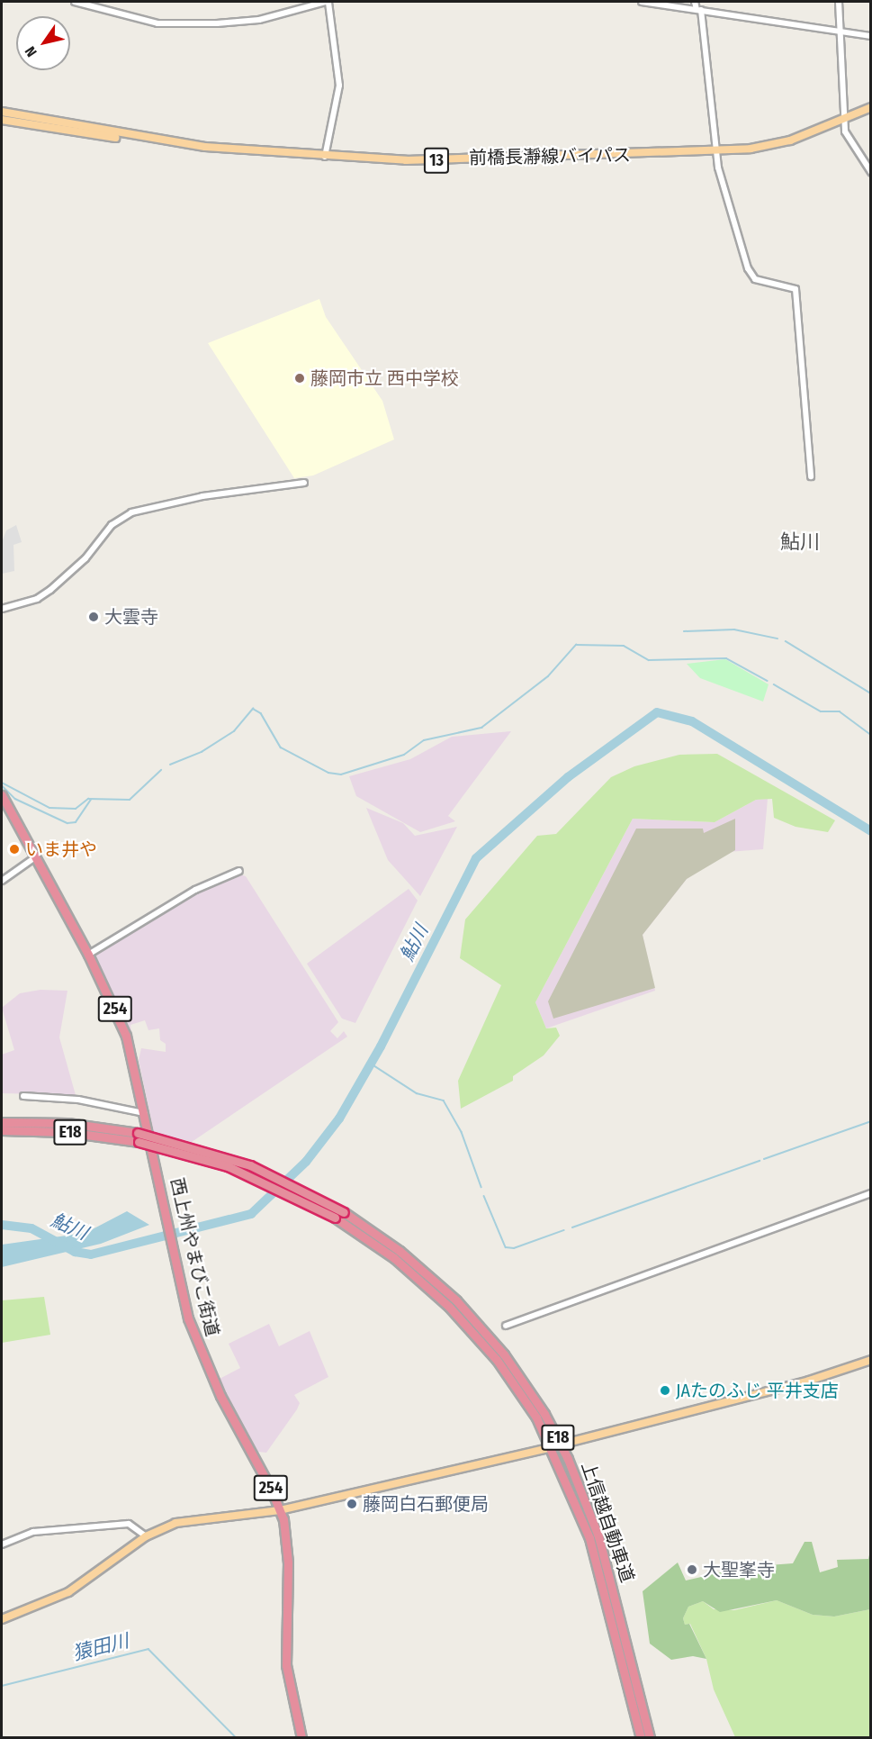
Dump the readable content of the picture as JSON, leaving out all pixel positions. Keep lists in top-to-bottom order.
{
  "streets": {
    "highway": [
      "254",
      "E18",
      "西上州やまびこ街道",
      "上信越自動車道"
    ],
    "main road": ["前橋長瀞線バイパス", "13"]
  },
  "districts": ["鮎川"],
  "water": ["鮎川", "猿田川"],
  "places": [
    "藤岡市立 西中学校",
    "大雲寺",
    "いま井や",
    "JAたのふじ 平井支店",
    "藤岡白石郵便局",
    "大聖峯寺"
  ],
  "north": "bottom left"
}
